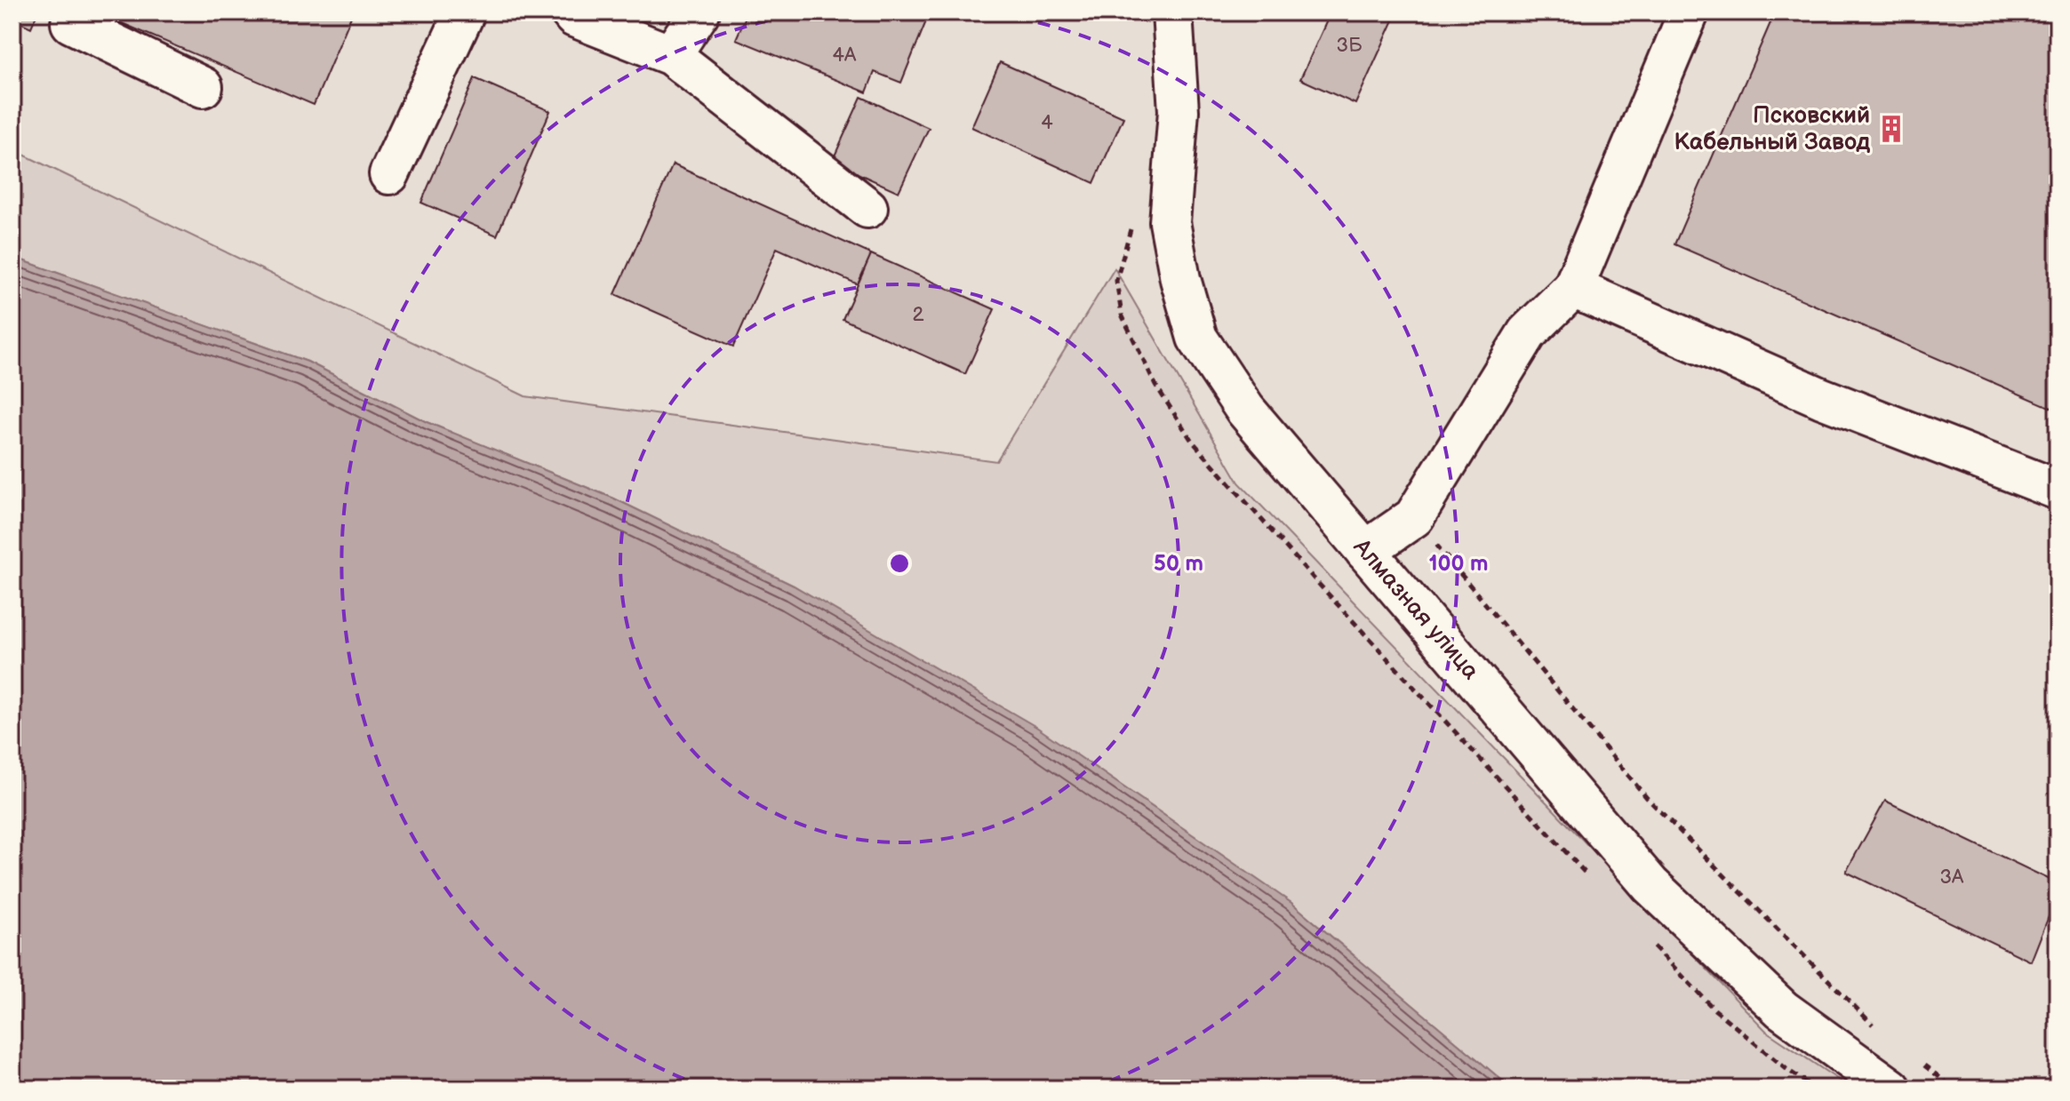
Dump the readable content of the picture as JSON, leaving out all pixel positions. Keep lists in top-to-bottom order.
{
  "streets": {
    "street": ["Алмазная улица"]
  },
  "places": {
    "building": ["Псковский Кабельный Завод"]
  },
  "house_numbers": [
    "3Б",
    "4А",
    "4",
    "2",
    "3А"
  ],
  "rings": ["50 m", "100 m"]
}
